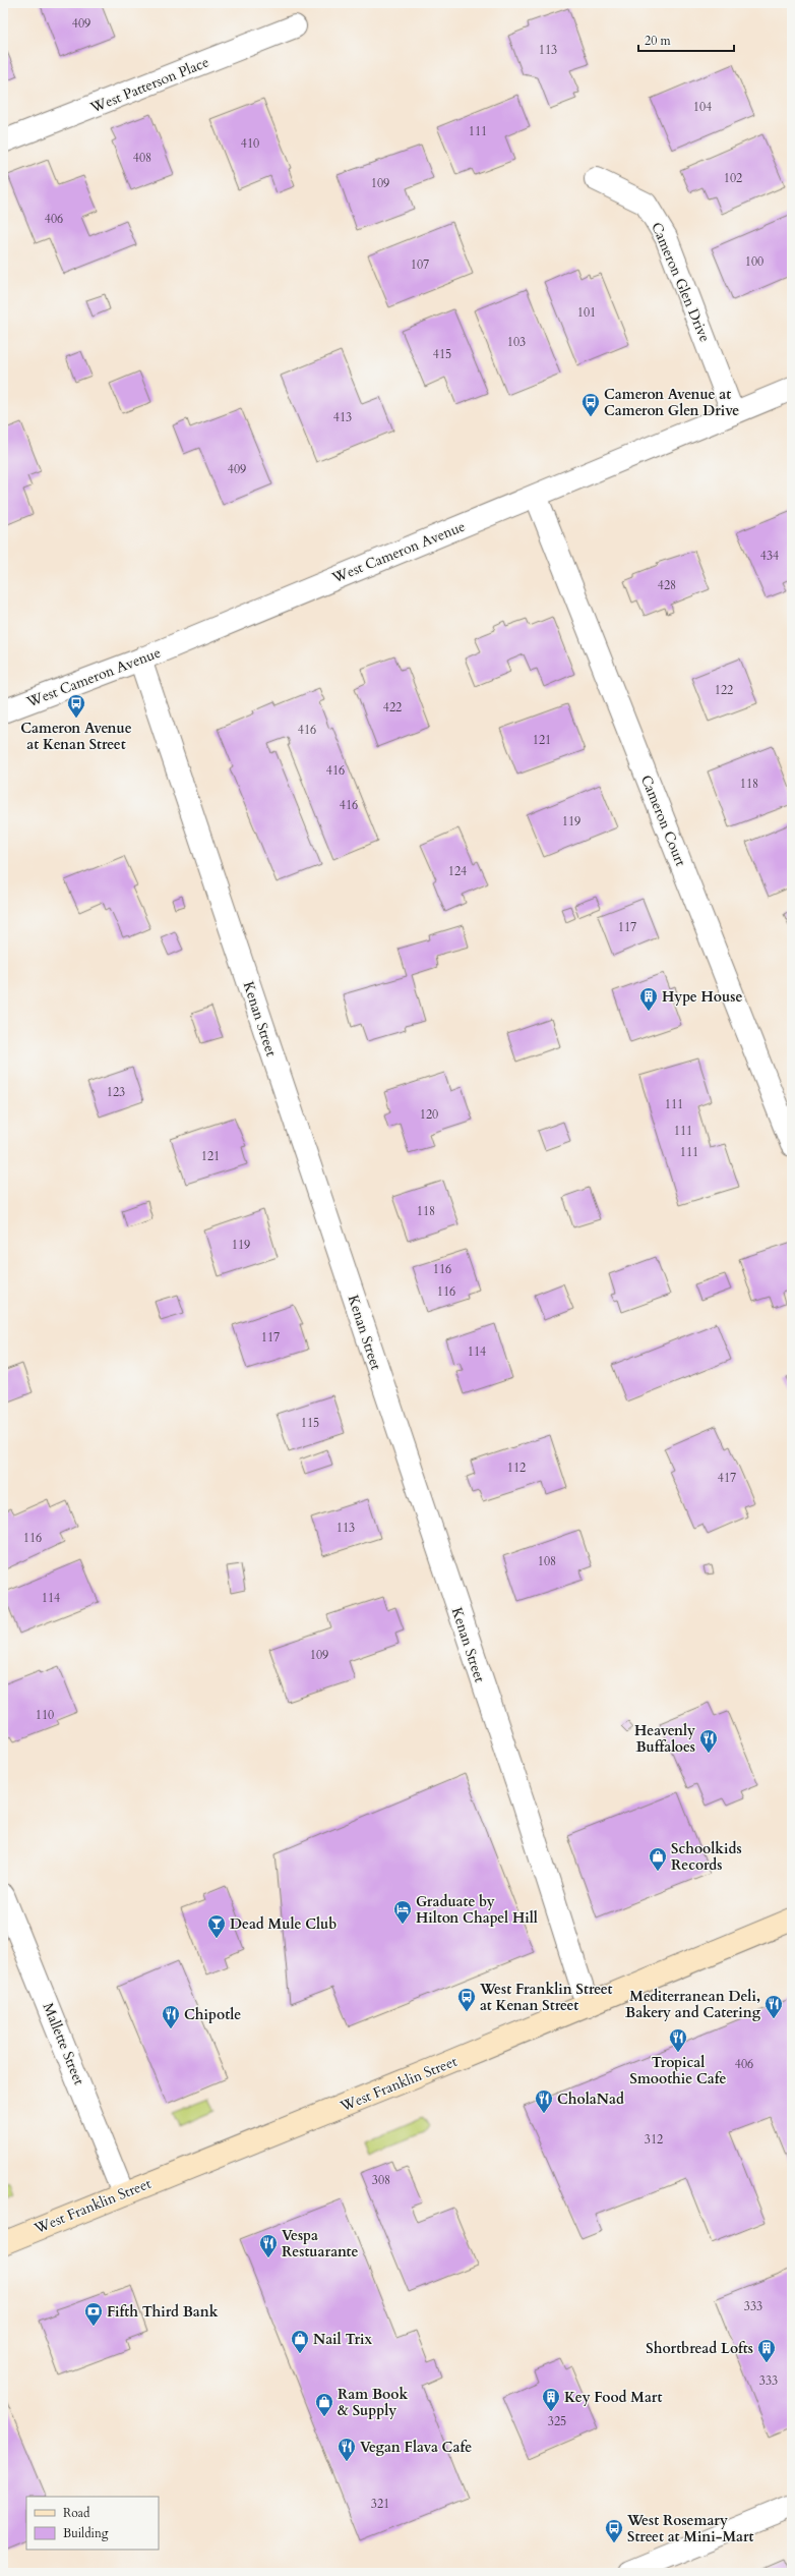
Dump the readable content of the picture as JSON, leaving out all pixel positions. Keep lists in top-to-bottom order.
{
  "streets": {
    "main road": ["West Franklin Street"],
    "street": [
      "West Patterson Place",
      "Cameron Glen Drive",
      "West Cameron Avenue",
      "Cameron Court",
      "Kenan Street",
      "Mallette Street"
    ]
  },
  "crossings": [
    ["Cameron Glen Drive", "West Cameron Avenue"],
    ["West Cameron Avenue", "Cameron Court"],
    ["West Cameron Avenue", "Kenan Street"],
    ["Kenan Street", "West Franklin Street"],
    ["Mallette Street", "West Franklin Street"]
  ],
  "places": {
    "bus stop": [
      "Cameron Avenue at Cameron Glen Drive",
      "Cameron Avenue at Kenan Street",
      "West Franklin Street at Kenan Street",
      "West Rosemary Street at Mini-Mart"
    ],
    "building": ["Hype House", "Shortbread Lofts", "Key Food Mart"],
    "restaurant": [
      "Heavenly Buffaloes",
      "Mediterranean Deli, Bakery and Catering",
      "Chipotle",
      "Tropical Smoothie Cafe",
      "CholaNad",
      "Vespa Restuarante",
      "Vegan Flava Cafe"
    ],
    "shop": ["Schoolkids Records", "Nail Trix", "Ram Book & Supply"],
    "hotel": ["Graduate by Hilton Chapel Hill"],
    "bar": ["Dead Mule Club"],
    "bank": ["Fifth Third Bank"]
  },
  "house_numbers": [
    "409",
    "113",
    "104",
    "111",
    "410",
    "408",
    "102",
    "109",
    "406",
    "100",
    "107",
    "101",
    "103",
    "415",
    "413",
    "409",
    "434",
    "428",
    "122",
    "422",
    "416",
    "121",
    "416",
    "118",
    "416",
    "119",
    "124",
    "117",
    "123",
    "111",
    "120",
    "111",
    "111",
    "121",
    "118",
    "119",
    "116",
    "116",
    "117",
    "114",
    "115",
    "112",
    "417",
    "113",
    "116",
    "108",
    "114",
    "109",
    "110",
    "406",
    "312",
    "308",
    "333",
    "333",
    "325",
    "321"
  ],
  "legend": ["Road", "Building"],
  "scale_bar": "20 m"
}
